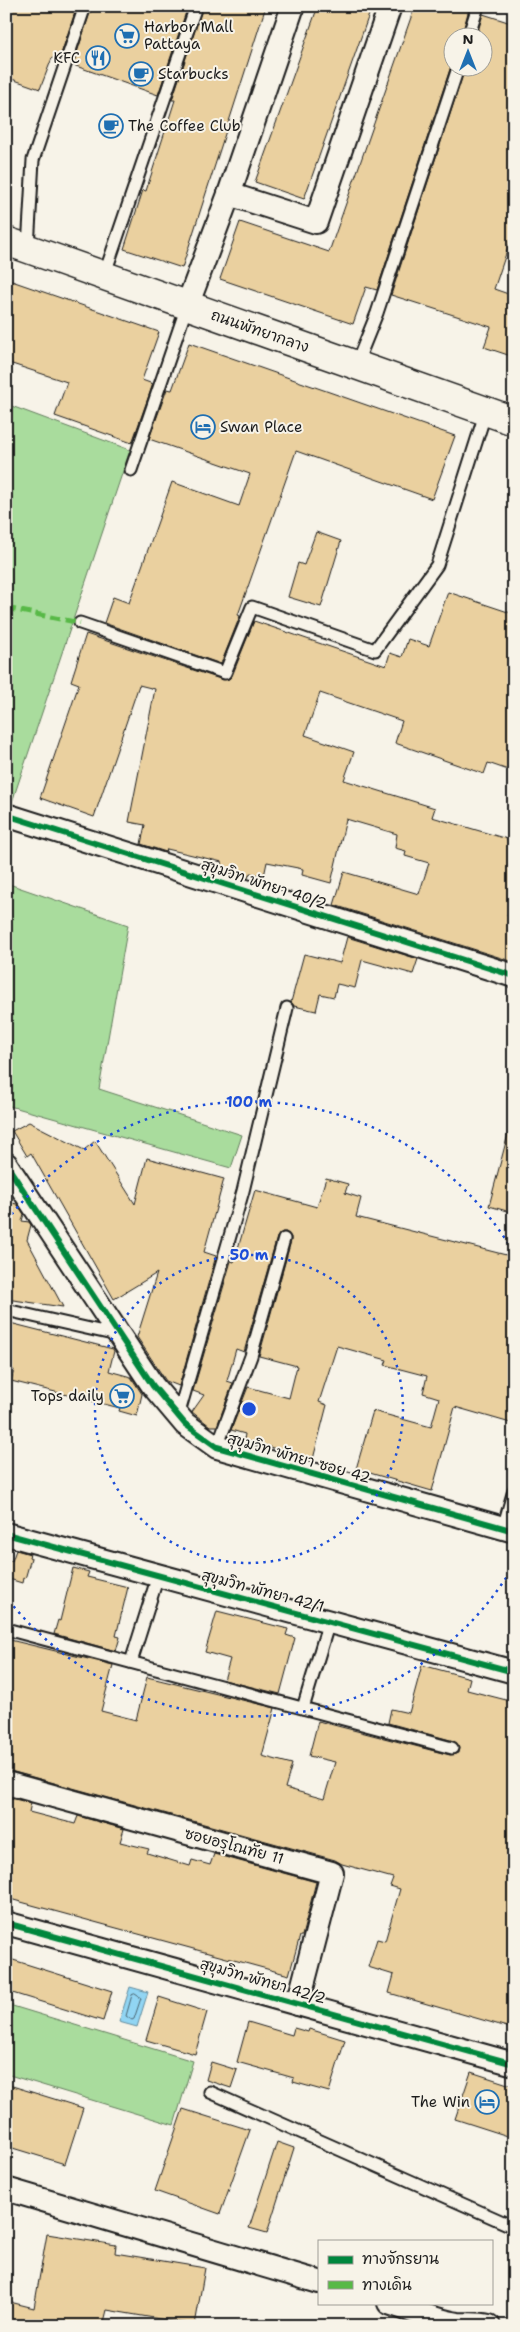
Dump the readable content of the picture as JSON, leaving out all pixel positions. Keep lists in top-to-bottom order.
{
  "streets": {
    "main road": ["ถนนพัทยากลาง"],
    "street": [
      "สุขุมวิท พัทยา 40/2",
      "สุขุมวิท พัทยา ซอย 42",
      "สุขุมวิท พัทยา 42/1",
      "ซอยอรุโณทัย 11",
      "สุขุมวิท พัทยา 42/2"
    ]
  },
  "crossings": [
    ["ซอยอรุโณทัย 11", "สุขุมวิท พัทยา 42/2"]
  ],
  "places": {
    "supermarket": ["Harbor Mall Pattaya", "Tops daily"],
    "restaurant": ["KFC"],
    "cafe": ["Starbucks", "The Coffee Club"],
    "hotel": ["Swan Place", "The Win"]
  },
  "legend": ["ทางจักรยาน", "ทางเดิน"],
  "north": "top",
  "rings": ["100 m", "50 m"]
}
